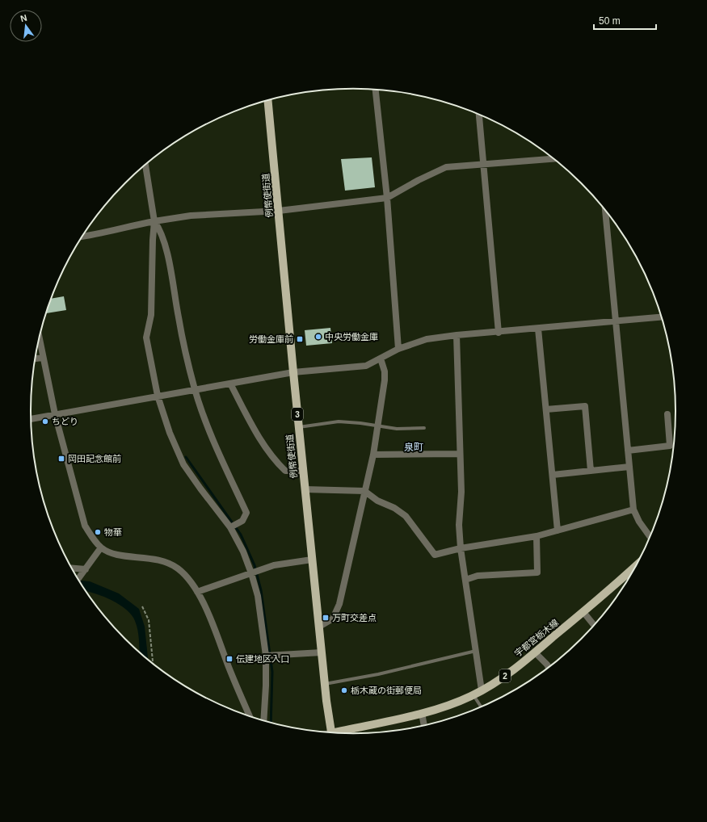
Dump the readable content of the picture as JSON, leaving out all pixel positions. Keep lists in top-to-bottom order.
{
  "streets": {
    "main road": [
      "例幣使街道",
      "3",
      "宇都宮栃木線",
      "2"
    ]
  },
  "districts": ["泉町"],
  "places": {
    "other": [
      "中央労働金庫",
      "ちどり",
      "物華",
      "栃木蔵の街郵便局"
    ],
    "transit": [
      "労働金庫前",
      "岡田記念館前",
      "万町交差点",
      "伝建地区入口"
    ]
  },
  "scale_bar": "50 m",
  "north": "top"
}
